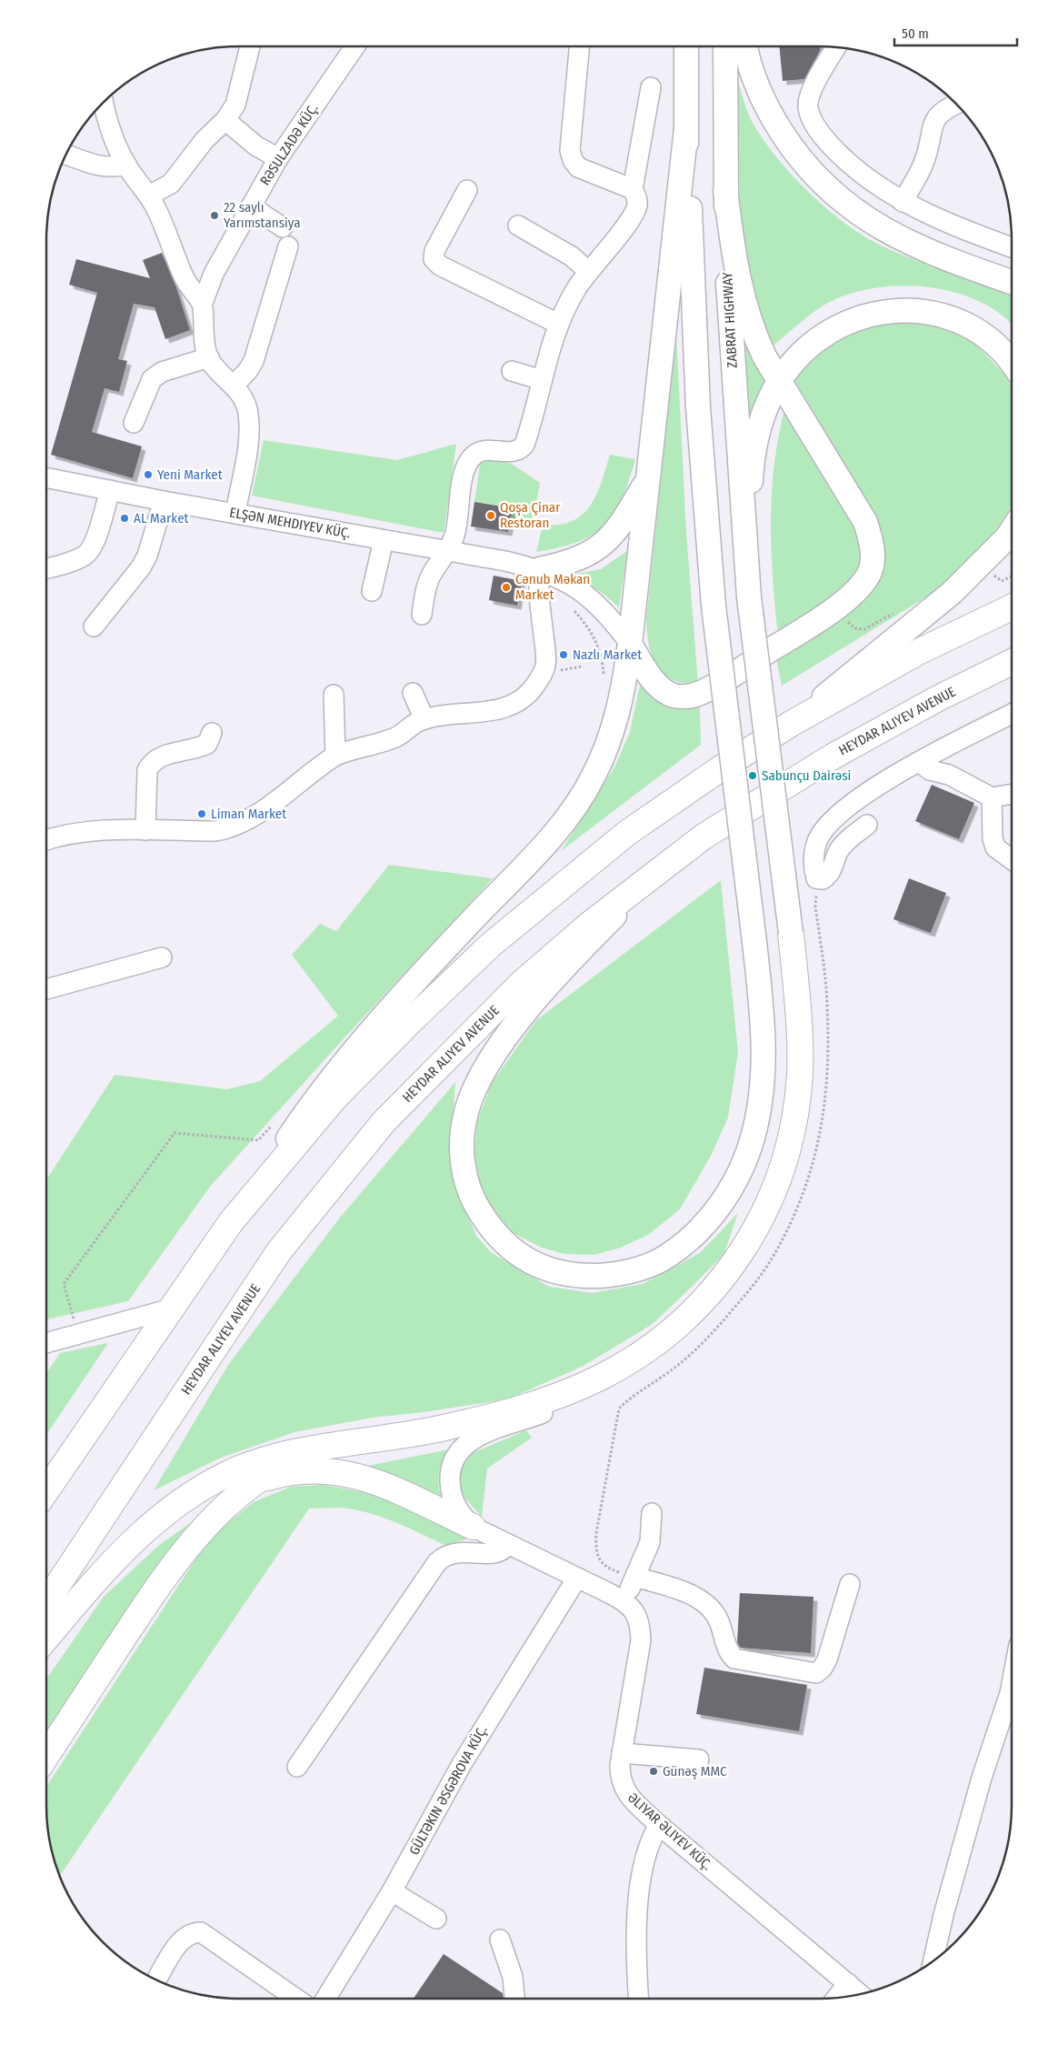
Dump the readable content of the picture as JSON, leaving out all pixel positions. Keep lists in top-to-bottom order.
{
  "streets": {
    "highway": ["HEYDAR ALIYEV AVENUE"],
    "main road": ["ZABRAT HIGHWAY"],
    "street": [
      "RƏSULZADƏ KÜÇ.",
      "ELŞƏN MEHDIYEV KÜÇ.",
      "GÜLTƏKIN ƏSGƏROVA KÜÇ.",
      "ƏLIYAR ƏLIYEV KÜÇ."
    ]
  },
  "crossings": [
    ["GÜLTƏKIN ƏSGƏROVA KÜÇ.", "ƏLIYAR ƏLIYEV KÜÇ."]
  ],
  "places": [
    "22 saylı Yarımstansiya",
    "Yeni Market",
    "Qoşa Çinar Restoran",
    "AL Market",
    "Cənub Məkan Market",
    "Nazlı Market",
    "Sabunçu Dairəsi",
    "Liman Market",
    "Günəş MMC"
  ],
  "scale_bar": "50 m"
}
